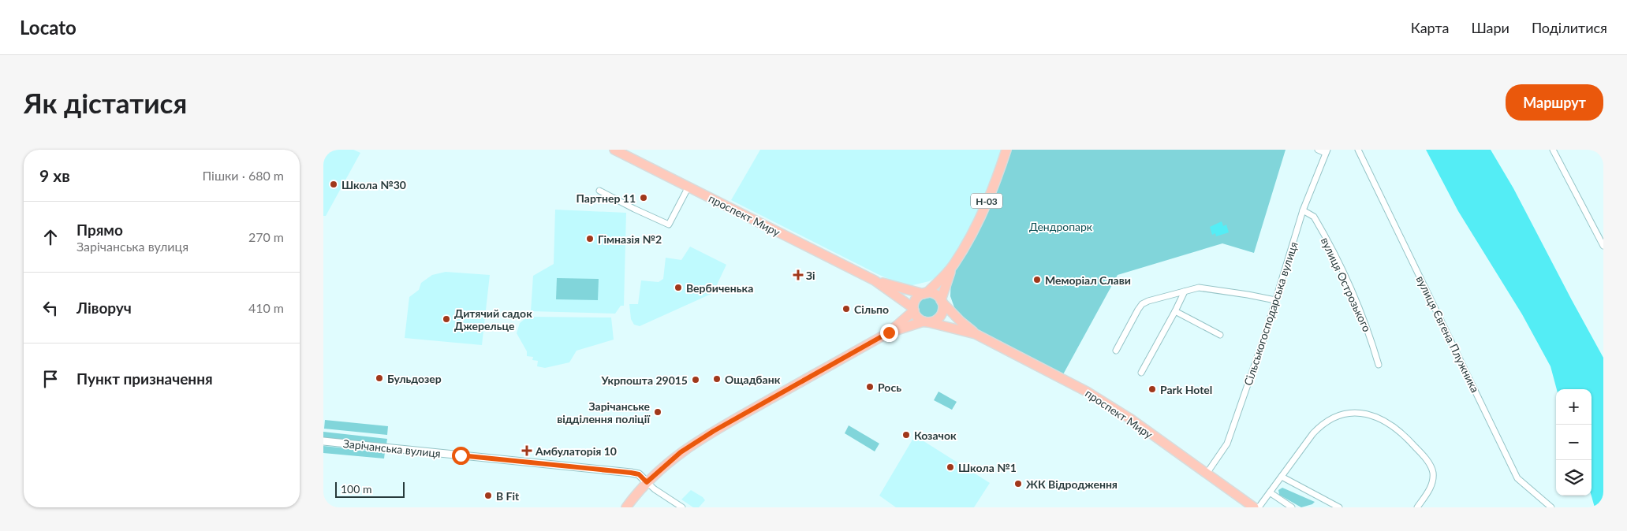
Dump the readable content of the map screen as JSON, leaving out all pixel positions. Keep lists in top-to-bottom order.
{
  "streets": {
    "main road": ["Н-03", "проспект Миру"],
    "street": [
      "вулиця Острозького",
      "Сільськогосподарська вулиця",
      "вулиця Євгена Плужника",
      "Зарічанська вулиця"
    ]
  },
  "crossings": [
    ["Н-03", "проспект Миру"],
    ["Н-03", "Зарічанська вулиця"],
    ["проспект Миру", "Сільськогосподарська вулиця"],
    ["вулиця Острозького", "Сільськогосподарська вулиця"]
  ],
  "parks": ["Дендропарк"],
  "places": {
    "other": [
      "Школа №30",
      "Партнер 11",
      "Гімназія №2",
      "Меморіал Слави",
      "Вербиченька",
      "Сільпо",
      "Дитячий садок Джерельце",
      "Бульдозер",
      "Ощадбанк",
      "Укрпошта 29015",
      "Рось",
      "Park Hotel",
      "Зарічанське відділення поліції",
      "Козачок",
      "Школа №1",
      "ЖК Відродження",
      "B Fit"
    ],
    "health": ["Зі", "Амбулаторія 10"]
  },
  "scale_bar": "100 m",
  "page": {
    "header": "Locato",
    "nav": ["Карта", "Шари", "Поділитися"],
    "buttons": "Маршрут",
    "title": "Як дістатися",
    "heading": ["9 хв", "Пішки · 680 m"],
    "list": [
      ["Прямо", "Зарічанська вулиця", "270 m"],
      ["Ліворуч", "410 m"],
      "Пункт призначення"
    ],
    "map_buttons": ["+", "−"],
    "scale": "100 m"
  }
}
